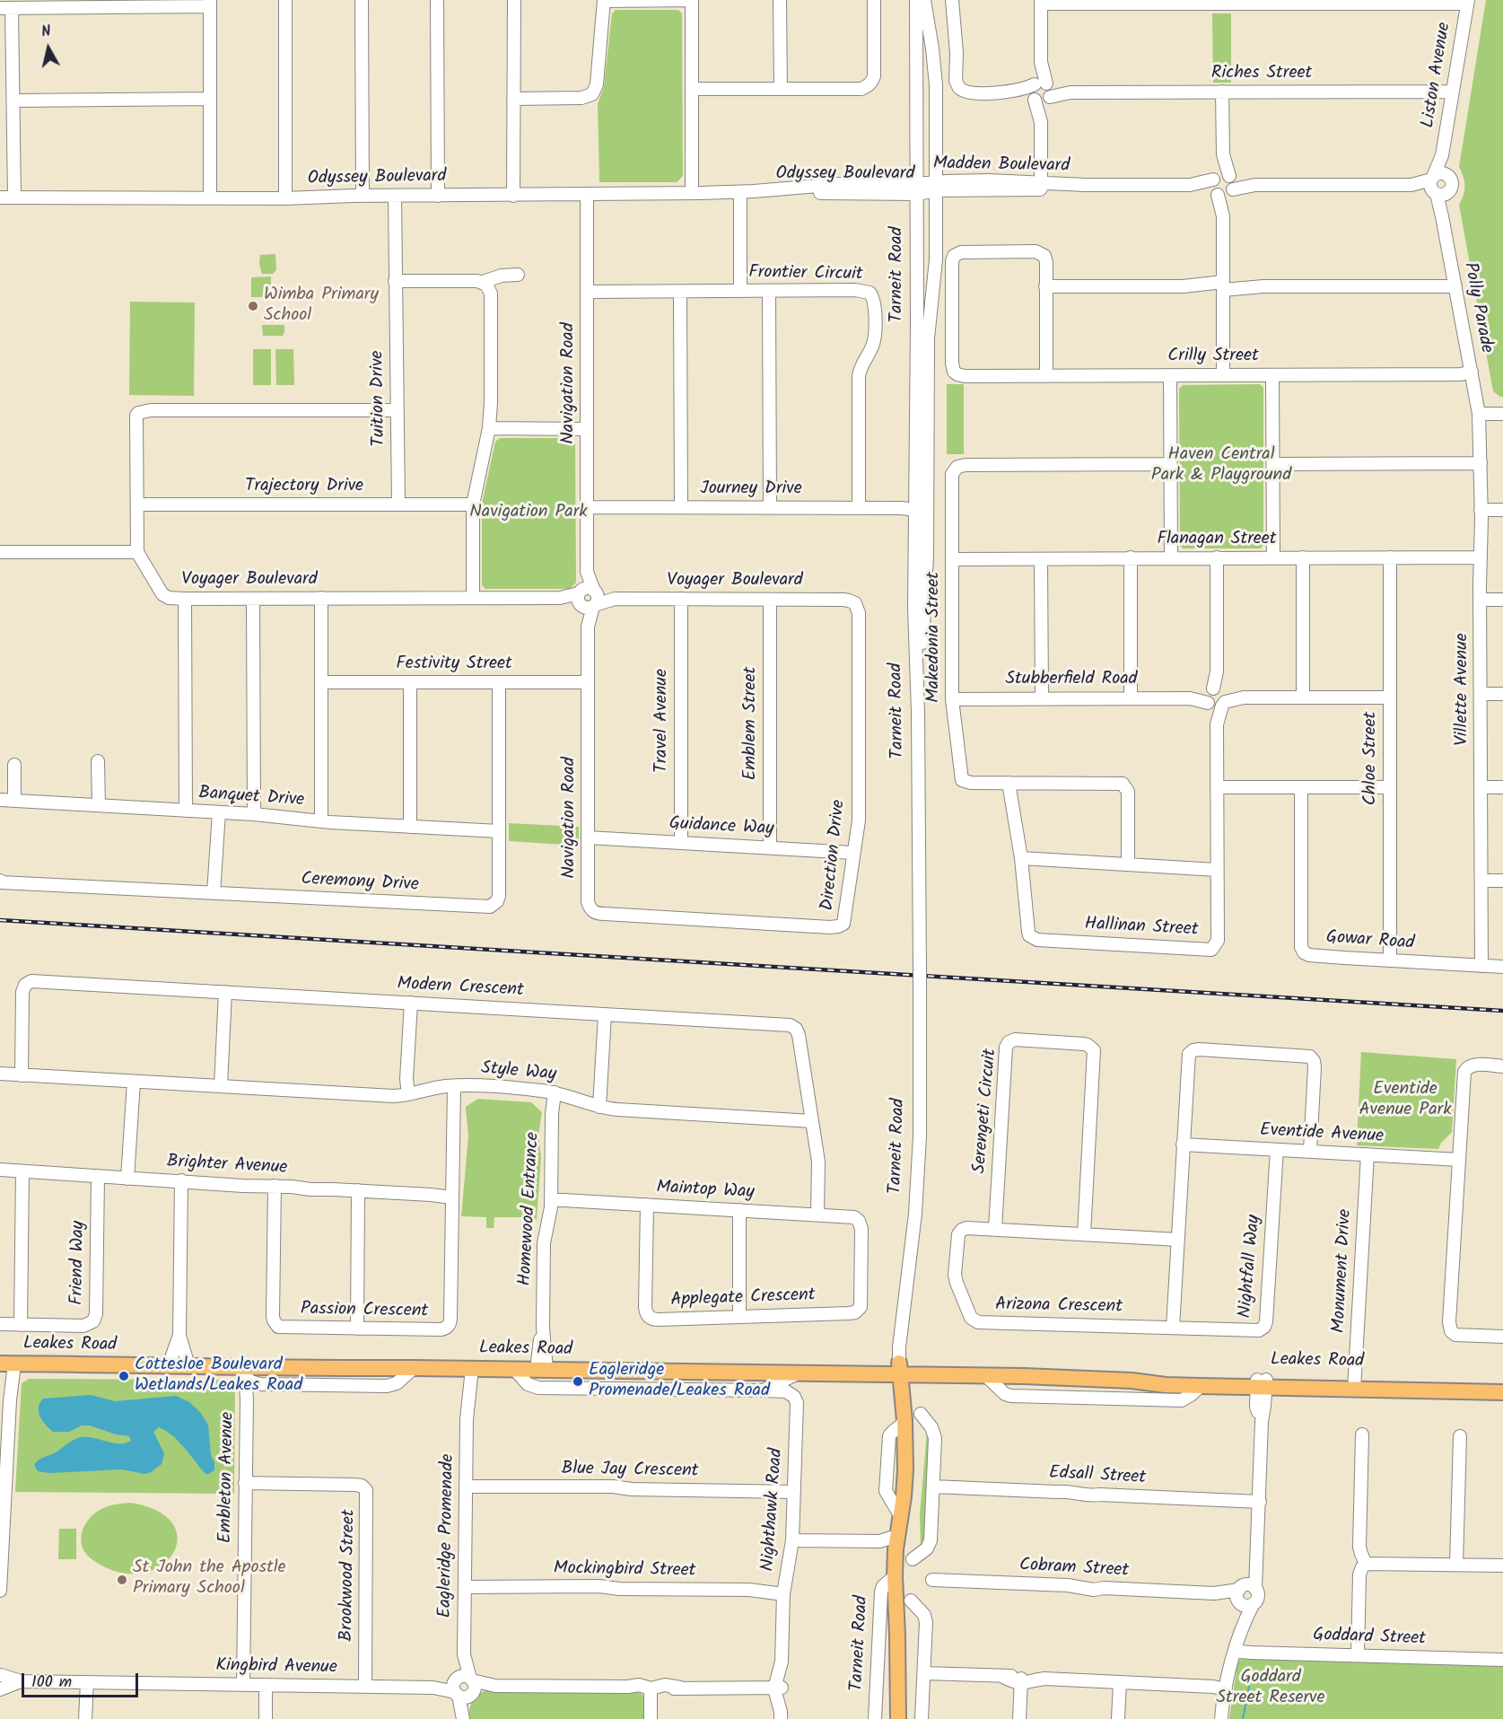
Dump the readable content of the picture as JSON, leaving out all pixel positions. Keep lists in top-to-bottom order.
{
  "streets": {
    "main road": ["Tarneit Road", "Leakes Road"],
    "street": [
      "Riches Street",
      "Liston Avenue",
      "Madden Boulevard",
      "Odyssey Boulevard",
      "Frontier Circuit",
      "Polly Parade",
      "Crilly Street",
      "Navigation Road",
      "Tuition Drive",
      "Trajectory Drive",
      "Journey Drive",
      "Flanagan Street",
      "Voyager Boulevard",
      "Makedonia Street",
      "Festivity Street",
      "Stubberfield Road",
      "Villette Avenue",
      "Travel Avenue",
      "Emblem Street",
      "Chloe Street",
      "Banquet Drive",
      "Guidance Way",
      "Direction Drive",
      "Ceremony Drive",
      "Hallinan Street",
      "Gowar Road",
      "Modern Crescent",
      "Style Way",
      "Serengeti Circuit",
      "Eventide Avenue",
      "Brighter Avenue",
      "Maintop Way",
      "Homewood Entrance",
      "Friend Way",
      "Nightfall Way",
      "Monument Drive",
      "Applegate Crescent",
      "Arizona Crescent",
      "Passion Crescent",
      "Blue Jay Crescent",
      "Edsall Street",
      "Embleton Avenue",
      "Nighthawk Road",
      "Eagleridge Promenade",
      "Cobram Street",
      "Mockingbird Street",
      "Brookwood Street",
      "Goddard Street",
      "Kingbird Avenue"
    ]
  },
  "crossings": [
    ["Riches Street", "Liston Avenue"],
    ["Liston Avenue", "Madden Boulevard"],
    ["Liston Avenue", "Polly Parade"],
    ["Madden Boulevard", "Odyssey Boulevard"],
    ["Madden Boulevard", "Tarneit Road"],
    ["Madden Boulevard", "Polly Parade"],
    ["Odyssey Boulevard", "Tarneit Road"],
    ["Odyssey Boulevard", "Navigation Road"],
    ["Odyssey Boulevard", "Tuition Drive"],
    ["Frontier Circuit", "Navigation Road"],
    ["Frontier Circuit", "Journey Drive"],
    ["Tarneit Road", "Journey Drive"],
    ["Tarneit Road", "Leakes Road"],
    ["Polly Parade", "Crilly Street"],
    ["Polly Parade", "Villette Avenue"],
    ["Navigation Road", "Journey Drive"],
    ["Navigation Road", "Voyager Boulevard"],
    ["Navigation Road", "Festivity Street"],
    ["Navigation Road", "Guidance Way"],
    ["Navigation Road", "Direction Drive"],
    ["Tuition Drive", "Trajectory Drive"],
    ["Flanagan Street", "Makedonia Street"],
    ["Flanagan Street", "Villette Avenue"],
    ["Flanagan Street", "Chloe Street"],
    ["Voyager Boulevard", "Travel Avenue"],
    ["Voyager Boulevard", "Emblem Street"],
    ["Voyager Boulevard", "Direction Drive"],
    ["Makedonia Street", "Stubberfield Road"],
    ["Makedonia Street", "Hallinan Street"],
    ["Festivity Street", "Ceremony Drive"],
    ["Stubberfield Road", "Hallinan Street"],
    ["Villette Avenue", "Gowar Road"],
    ["Travel Avenue", "Guidance Way"],
    ["Emblem Street", "Guidance Way"],
    ["Chloe Street", "Gowar Road"],
    ["Banquet Drive", "Ceremony Drive"],
    ["Guidance Way", "Direction Drive"],
    ["Modern Crescent", "Style Way"],
    ["Modern Crescent", "Maintop Way"],
    ["Style Way", "Homewood Entrance"],
    ["Style Way", "Passion Crescent"],
    ["Serengeti Circuit", "Arizona Crescent"],
    ["Eventide Avenue", "Nightfall Way"],
    ["Eventide Avenue", "Monument Drive"],
    ["Brighter Avenue", "Friend Way"],
    ["Brighter Avenue", "Passion Crescent"],
    ["Maintop Way", "Homewood Entrance"],
    ["Maintop Way", "Applegate Crescent"],
    ["Homewood Entrance", "Leakes Road"],
    ["Nightfall Way", "Arizona Crescent"],
    ["Monument Drive", "Leakes Road"],
    ["Leakes Road", "Embleton Avenue"],
    ["Leakes Road", "Nighthawk Road"],
    ["Leakes Road", "Eagleridge Promenade"],
    ["Blue Jay Crescent", "Nighthawk Road"],
    ["Blue Jay Crescent", "Eagleridge Promenade"],
    ["Embleton Avenue", "Brookwood Street"],
    ["Embleton Avenue", "Kingbird Avenue"],
    ["Nighthawk Road", "Mockingbird Street"],
    ["Nighthawk Road", "Kingbird Avenue"],
    ["Eagleridge Promenade", "Mockingbird Street"],
    ["Eagleridge Promenade", "Kingbird Avenue"],
    ["Brookwood Street", "Kingbird Avenue"]
  ],
  "parks": [
    "Haven Central Park & Playground",
    "Navigation Park",
    "Eventide Avenue Park",
    "Goddard Street Reserve"
  ],
  "places": [
    "Wimba Primary School",
    "Cottesloe Boulevard Wetlands/Leakes Road",
    "Eagleridge Promenade/Leakes Road",
    "St John the Apostle Primary School"
  ],
  "scale_bar": "100 m",
  "north": "top"
}
